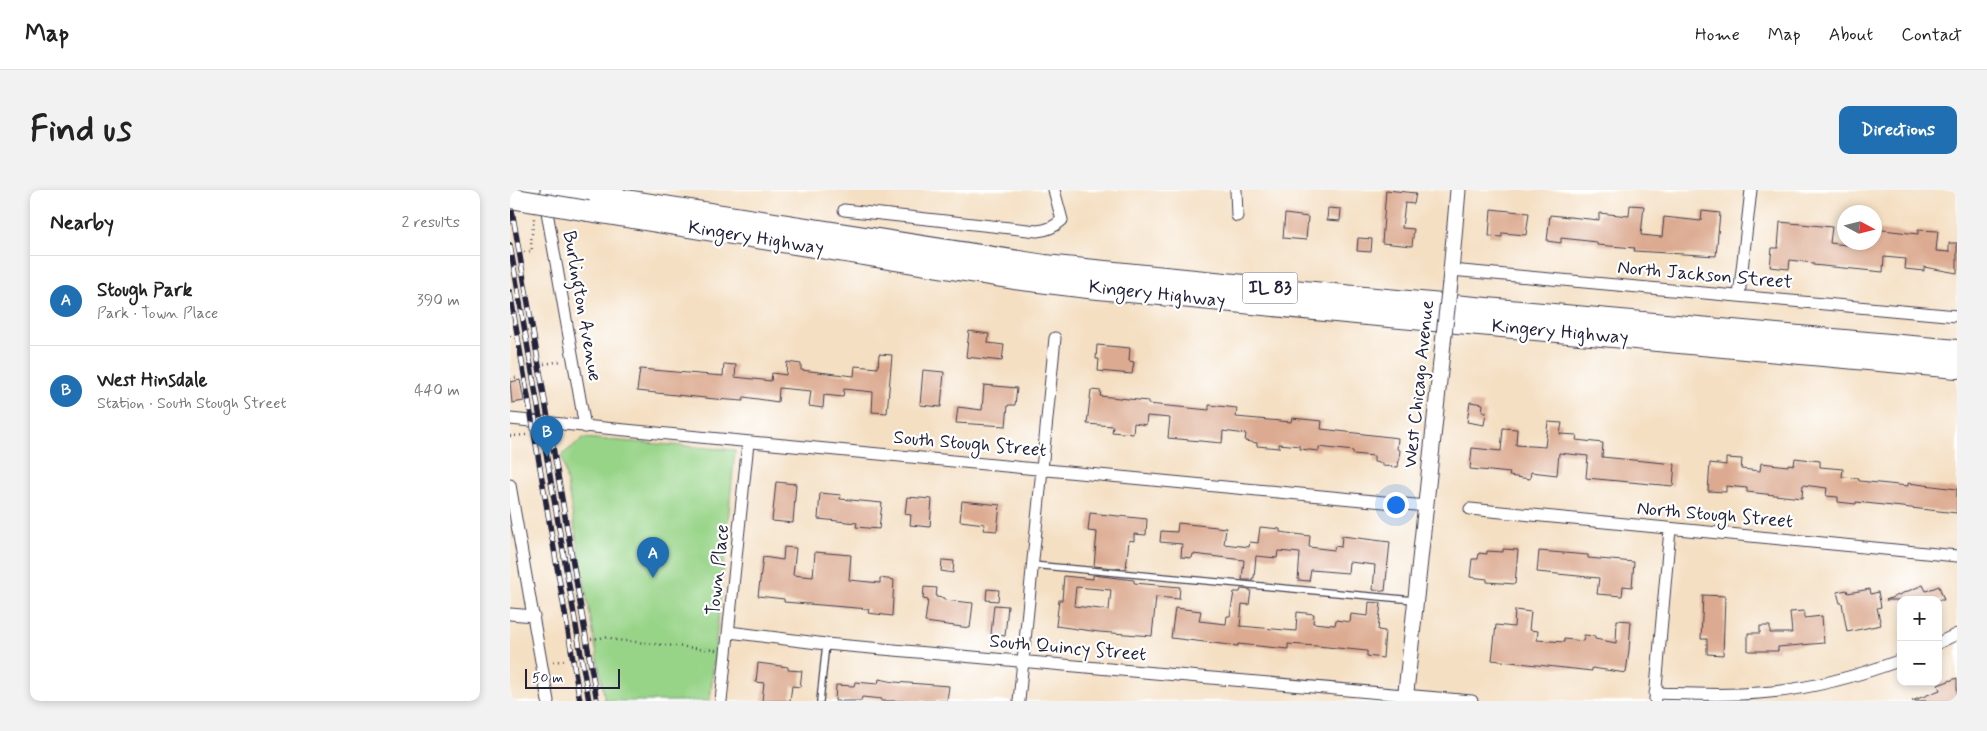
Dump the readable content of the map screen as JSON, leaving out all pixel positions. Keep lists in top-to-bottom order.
{
  "streets": {
    "highway": ["Kingery Highway", "IL 83"],
    "main road": ["West Chicago Avenue"],
    "street": [
      "North Jackson Street",
      "Burlington Avenue",
      "South Stough Street",
      "North Stough Street",
      "Town Place",
      "South Quincy Street"
    ]
  },
  "crossings": [
    ["North Jackson Street", "West Chicago Avenue"],
    ["Burlington Avenue", "South Stough Street"],
    ["West Chicago Avenue", "South Stough Street"],
    ["West Chicago Avenue", "South Quincy Street"],
    ["South Stough Street", "Town Place"],
    ["Town Place", "South Quincy Street"]
  ],
  "scale_bar": "50 m",
  "north": "right",
  "page": {
    "header": "Map",
    "nav": [
      "Home",
      "Map",
      "About",
      "Contact"
    ],
    "buttons": "Directions",
    "title": "Find us",
    "heading": ["Nearby", "2 results"],
    "list": [
      {
        "mark": "A",
        "name": "Stough Park",
        "note": "Park · Town Place",
        "value": "390 m"
      },
      {
        "mark": "B",
        "name": "West Hinsdale",
        "note": "Station · South Stough Street",
        "value": "440 m"
      }
    ],
    "pins": ["B", "A"],
    "map_buttons": ["+", "−"],
    "scale": "50 m"
  }
}
